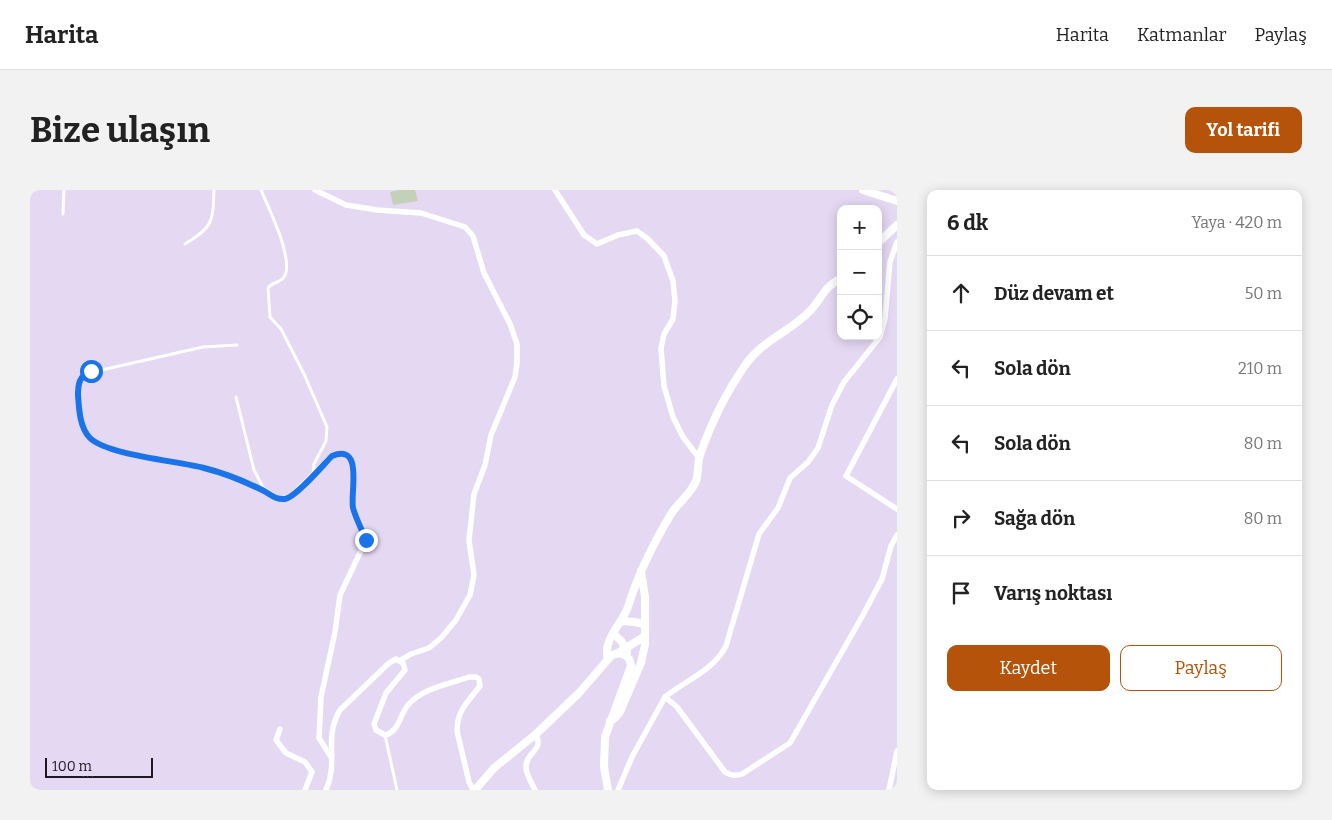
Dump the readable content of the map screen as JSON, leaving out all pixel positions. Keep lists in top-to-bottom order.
{
  "scale_bar": "100 m",
  "page": {
    "header": "Harita",
    "nav": ["Harita", "Katmanlar", "Paylaş"],
    "buttons": [
      "Yol tarifi",
      ["Kaydet", "Paylaş"]
    ],
    "title": "Bize ulaşın",
    "heading": ["6 dk", "Yaya · 420 m"],
    "map_buttons": ["+", "−"],
    "list": [
      ["Düz devam et", "50 m"],
      ["Sola dön", "210 m"],
      ["Sola dön", "80 m"],
      ["Sağa dön", "80 m"],
      "Varış noktası"
    ],
    "scale": "100 m"
  }
}
